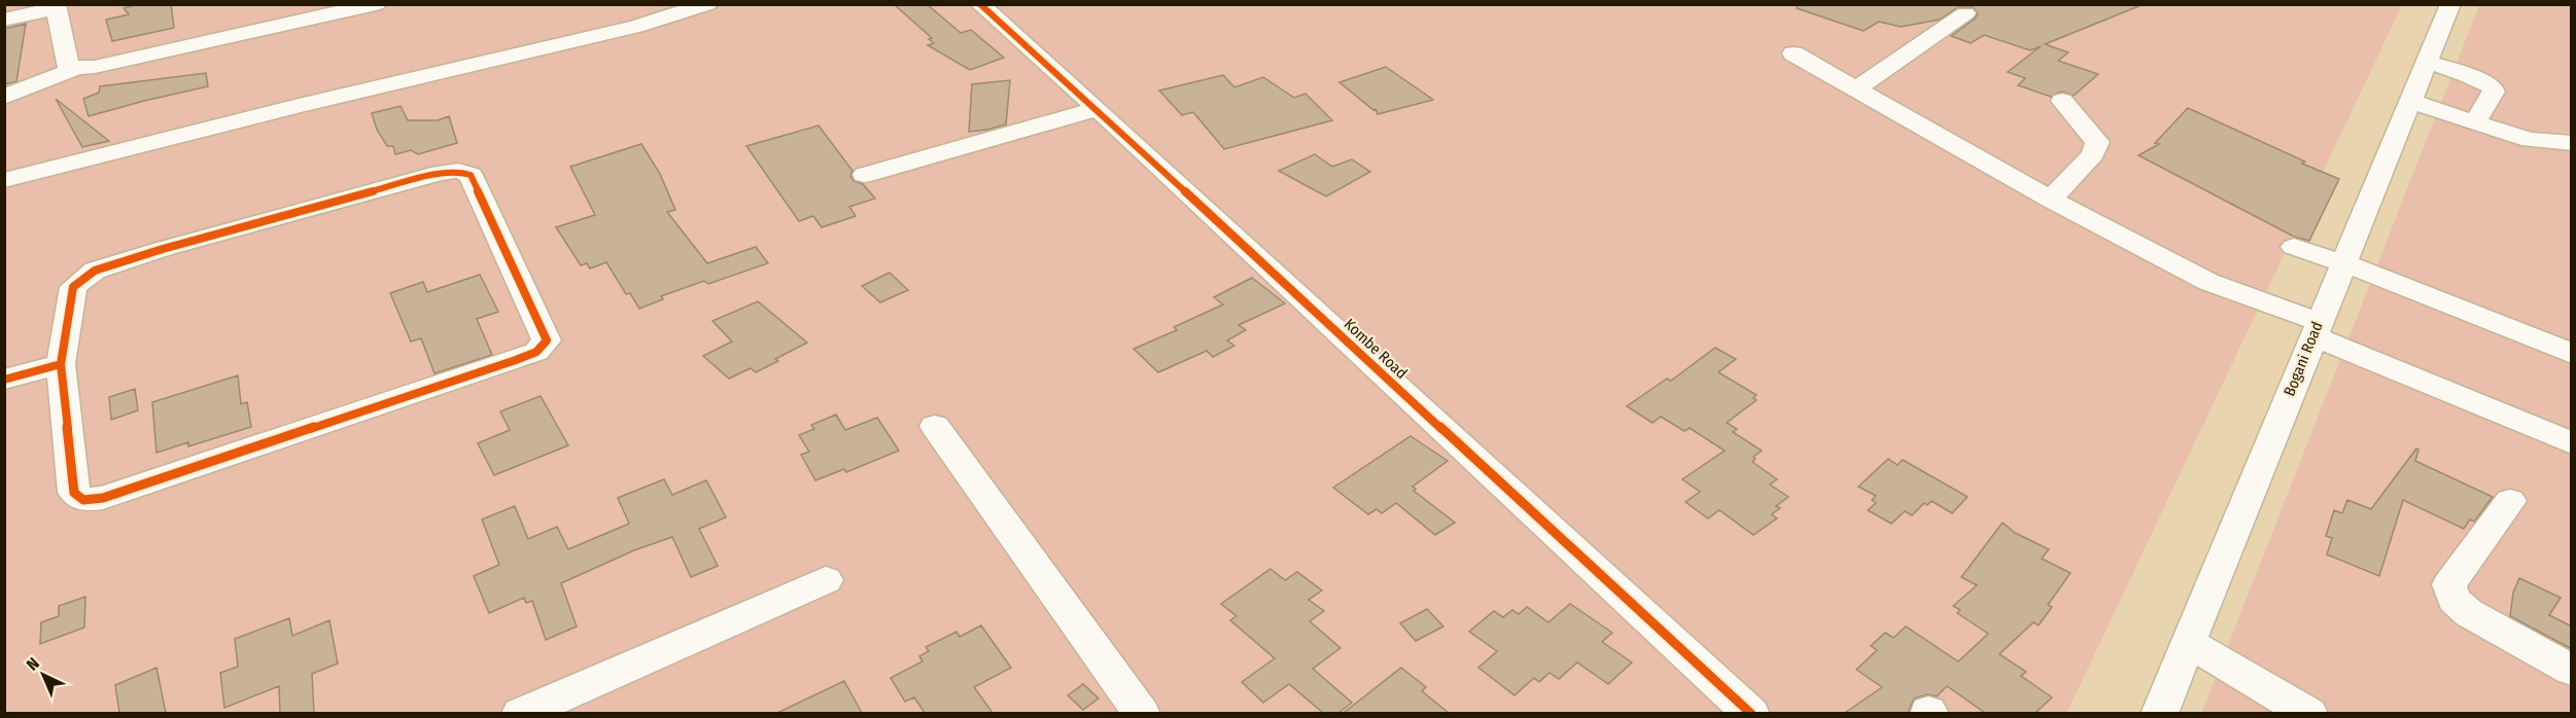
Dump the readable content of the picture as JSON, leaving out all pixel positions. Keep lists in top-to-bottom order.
{
  "streets": {
    "street": ["Kombe Road", "Bogani Road"]
  },
  "north": "top left"
}
